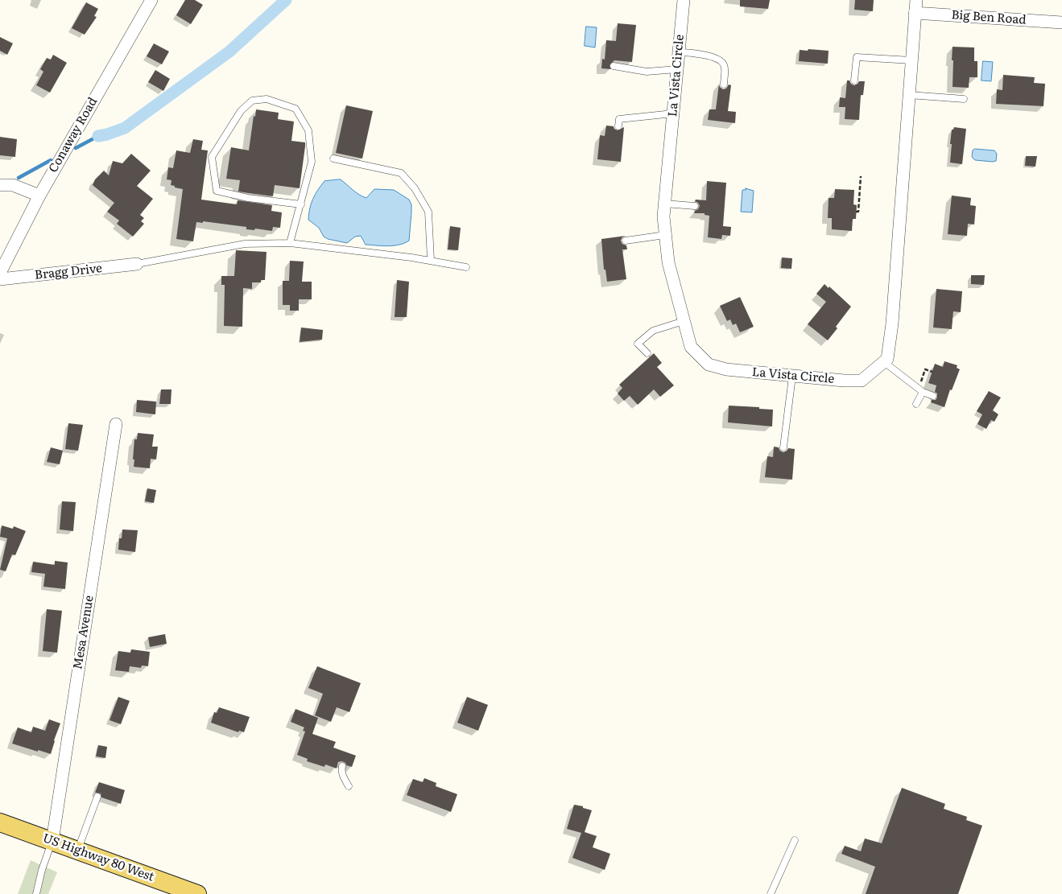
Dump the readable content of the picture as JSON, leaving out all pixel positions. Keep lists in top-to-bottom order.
{
  "streets": {
    "main road": ["US Highway 80 West"],
    "street": [
      "Big Ben Road",
      "La Vista Circle",
      "Conaway Road",
      "Bragg Drive",
      "Mesa Avenue"
    ]
  },
  "crossings": [
    ["Mesa Avenue", "US Highway 80 West"]
  ]
}
